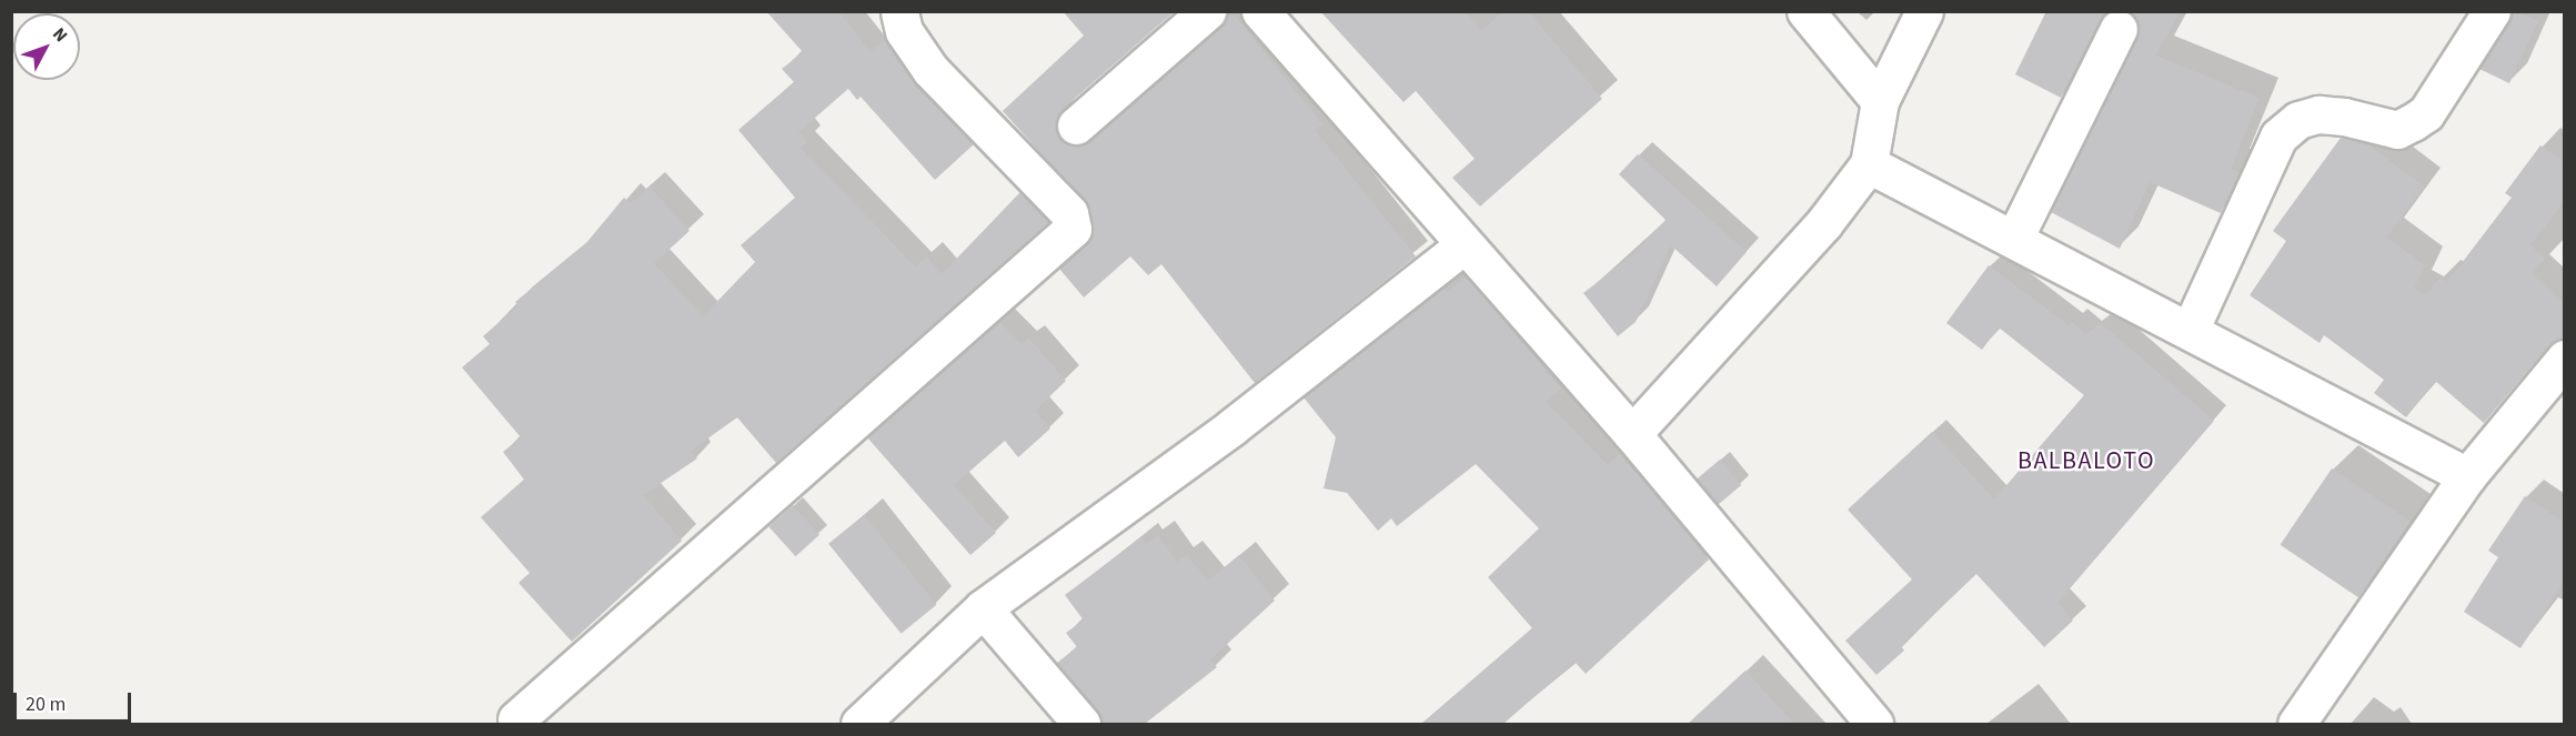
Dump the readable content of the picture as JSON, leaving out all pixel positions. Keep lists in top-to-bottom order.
{
  "districts": ["BALBALOTO"],
  "scale_bar": "20 m",
  "north": "top right"
}
